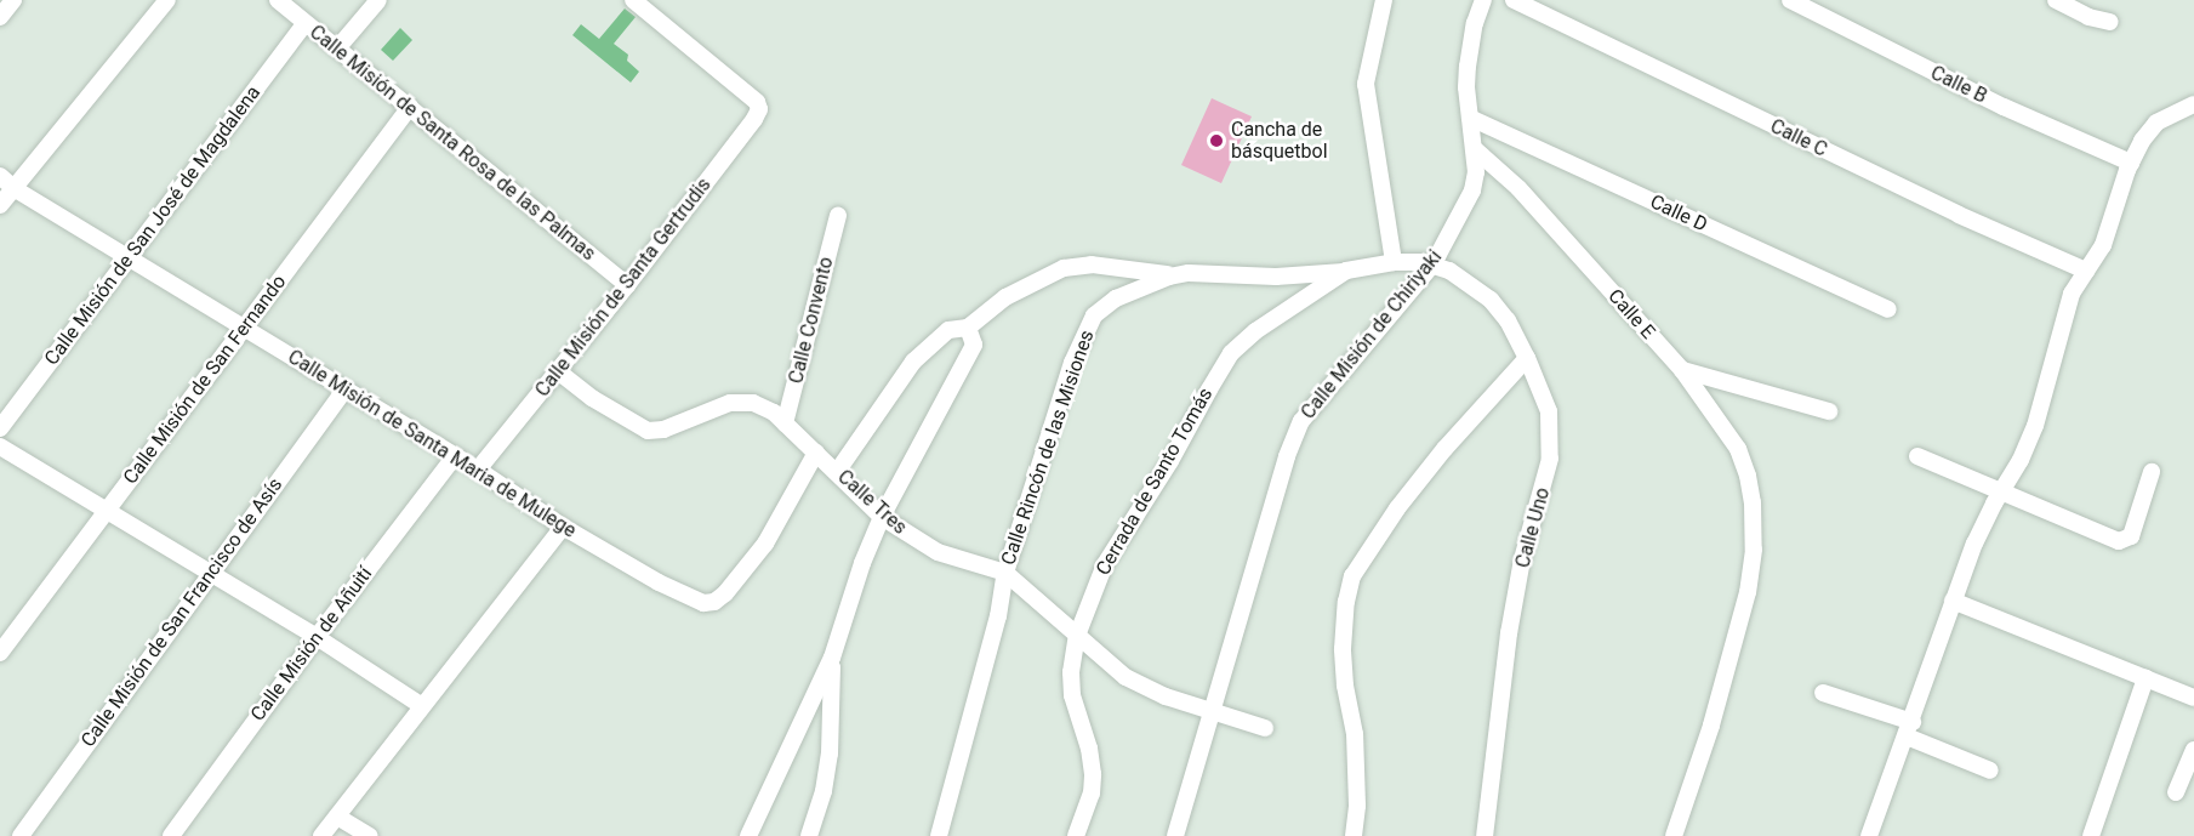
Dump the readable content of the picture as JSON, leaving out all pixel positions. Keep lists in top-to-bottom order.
{
  "streets": {
    "street": [
      "Calle B",
      "Calle C",
      "Calle Misión de Santa Rosa de las Palmas",
      "Calle D",
      "Calle Misión de San José de Magdalena",
      "Calle Misión de Santa Gertrudis",
      "Calle E",
      "Calle Convento",
      "Calle Misión de Chiriyaki",
      "Calle Misión de San Fernando",
      "Calle Misión de Santa Maria de Mulege",
      "Calle Rincón de las Misiones",
      "Cerrada de Santo Tomás",
      "Calle Tres",
      "Calle Uno",
      "Calle Misión de San Francisco de Asís",
      "Calle Misión de Añuití"
    ]
  },
  "crossings": [
    ["Calle Misión de Santa Rosa de las Palmas", "Calle Misión de San José de Magdalena"],
    ["Calle Misión de Santa Rosa de las Palmas", "Calle Misión de Santa Gertrudis"],
    ["Calle Misión de Santa Rosa de las Palmas", "Calle Misión de San Fernando"],
    ["Calle D", "Calle Misión de Chiriyaki"],
    ["Calle Misión de San José de Magdalena", "Calle Misión de Santa Maria de Mulege"],
    ["Calle Misión de Santa Gertrudis", "Calle Misión de Santa Maria de Mulege"],
    ["Calle Misión de Santa Gertrudis", "Calle Tres"],
    ["Calle E", "Calle Misión de Chiriyaki"],
    ["Calle Convento", "Calle Tres"],
    ["Calle Misión de Chiriyaki", "Cerrada de Santo Tomás"],
    ["Calle Misión de Chiriyaki", "Calle Tres"],
    ["Calle Misión de Chiriyaki", "Calle Uno"],
    ["Calle Misión de San Fernando", "Calle Misión de Santa Maria de Mulege"],
    ["Calle Misión de Santa Maria de Mulege", "Calle Tres"],
    ["Calle Misión de Santa Maria de Mulege", "Calle Misión de San Francisco de Asís"],
    ["Calle Misión de Santa Maria de Mulege", "Calle Misión de Añuití"],
    ["Calle Rincón de las Misiones", "Cerrada de Santo Tomás"],
    ["Calle Rincón de las Misiones", "Calle Tres"],
    ["Cerrada de Santo Tomás", "Calle Tres"],
    ["Cerrada de Santo Tomás", "Calle Uno"]
  ],
  "places": ["Cancha de básquetbol"]
}
